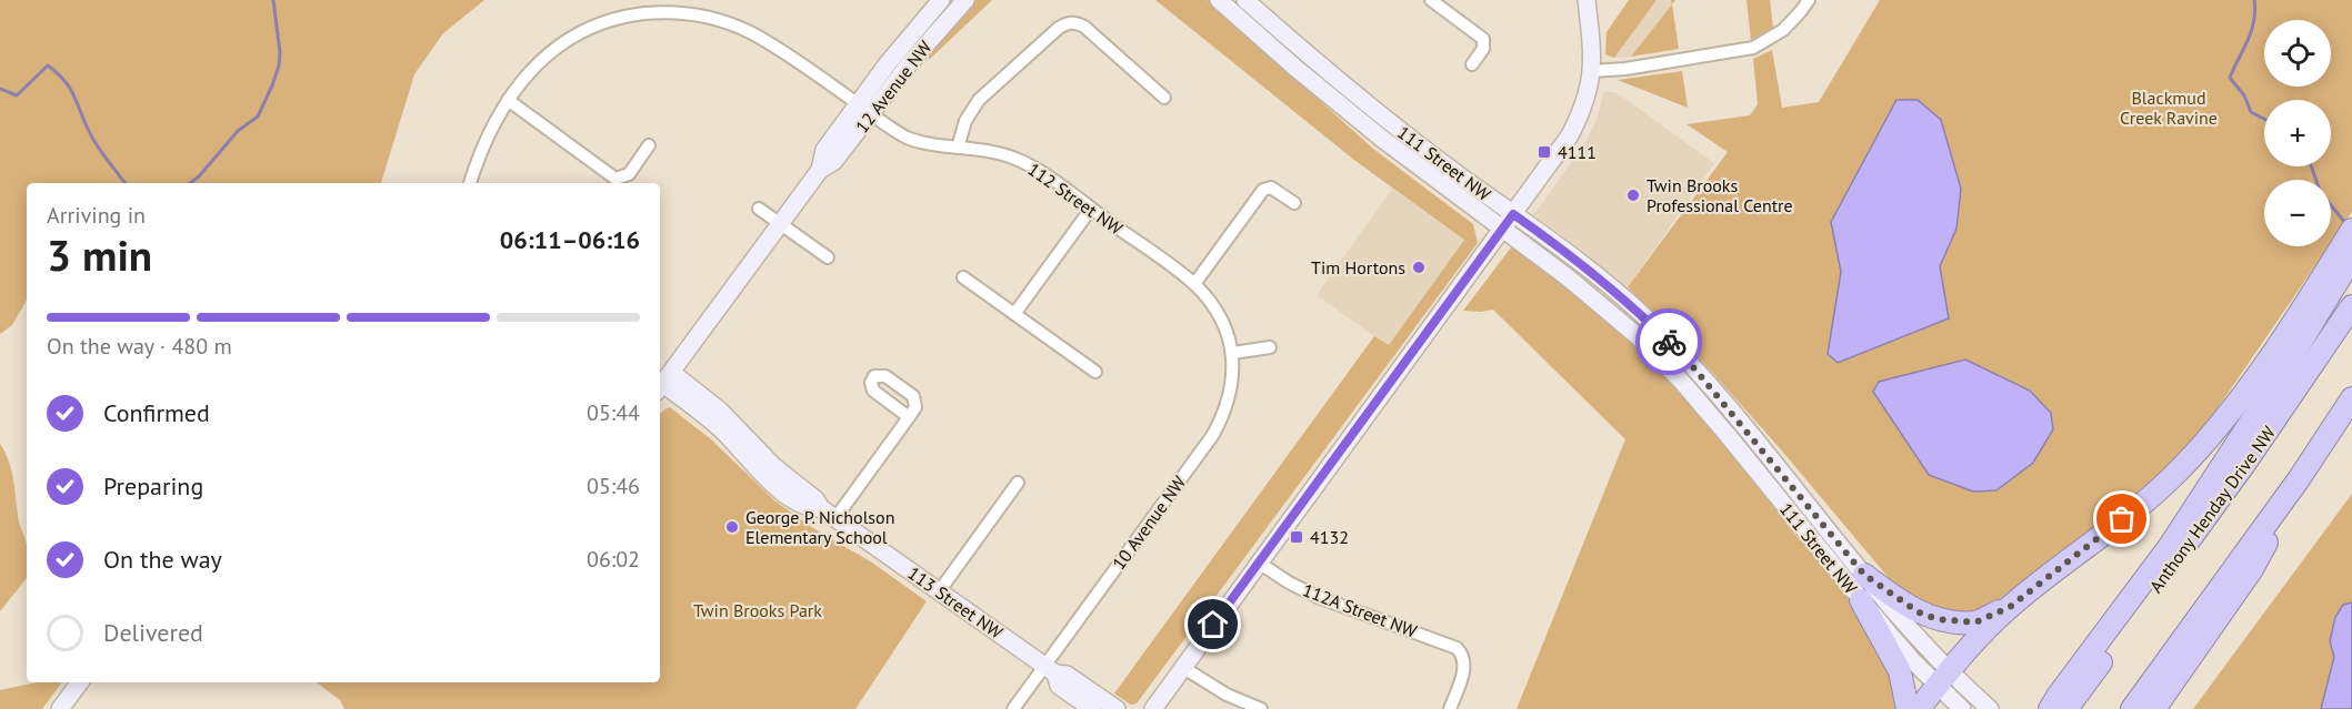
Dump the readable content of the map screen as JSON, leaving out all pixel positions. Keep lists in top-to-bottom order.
{
  "streets": {
    "highway": ["Anthony Henday Drive NW"],
    "street": [
      "12 Avenue NW",
      "111 Street NW",
      "112 Street NW",
      "10 Avenue NW",
      "113 Street NW",
      "112A Street NW"
    ]
  },
  "crossings": [
    ["12 Avenue NW", "112 Street NW"],
    ["12 Avenue NW", "113 Street NW"],
    ["112 Street NW", "10 Avenue NW"],
    ["10 Avenue NW", "113 Street NW"]
  ],
  "parks": ["Blackmud Creek Ravine", "Twin Brooks Park"],
  "places": {
    "transit": ["4111", "4132"],
    "other": ["Twin Brooks Professional Centre", "Tim Hortons", "George P. Nicholson Elementary School"]
  },
  "page": {
    "map_buttons": ["+", "−"],
    "heading": ["3 min", "Arriving in", "06:11–06:16"],
    "bar": "On the way · 480 m",
    "list": [
      ["Confirmed", "05:44"],
      ["Preparing", "05:46"],
      ["On the way", "06:02"],
      "Delivered"
    ]
  }
}
